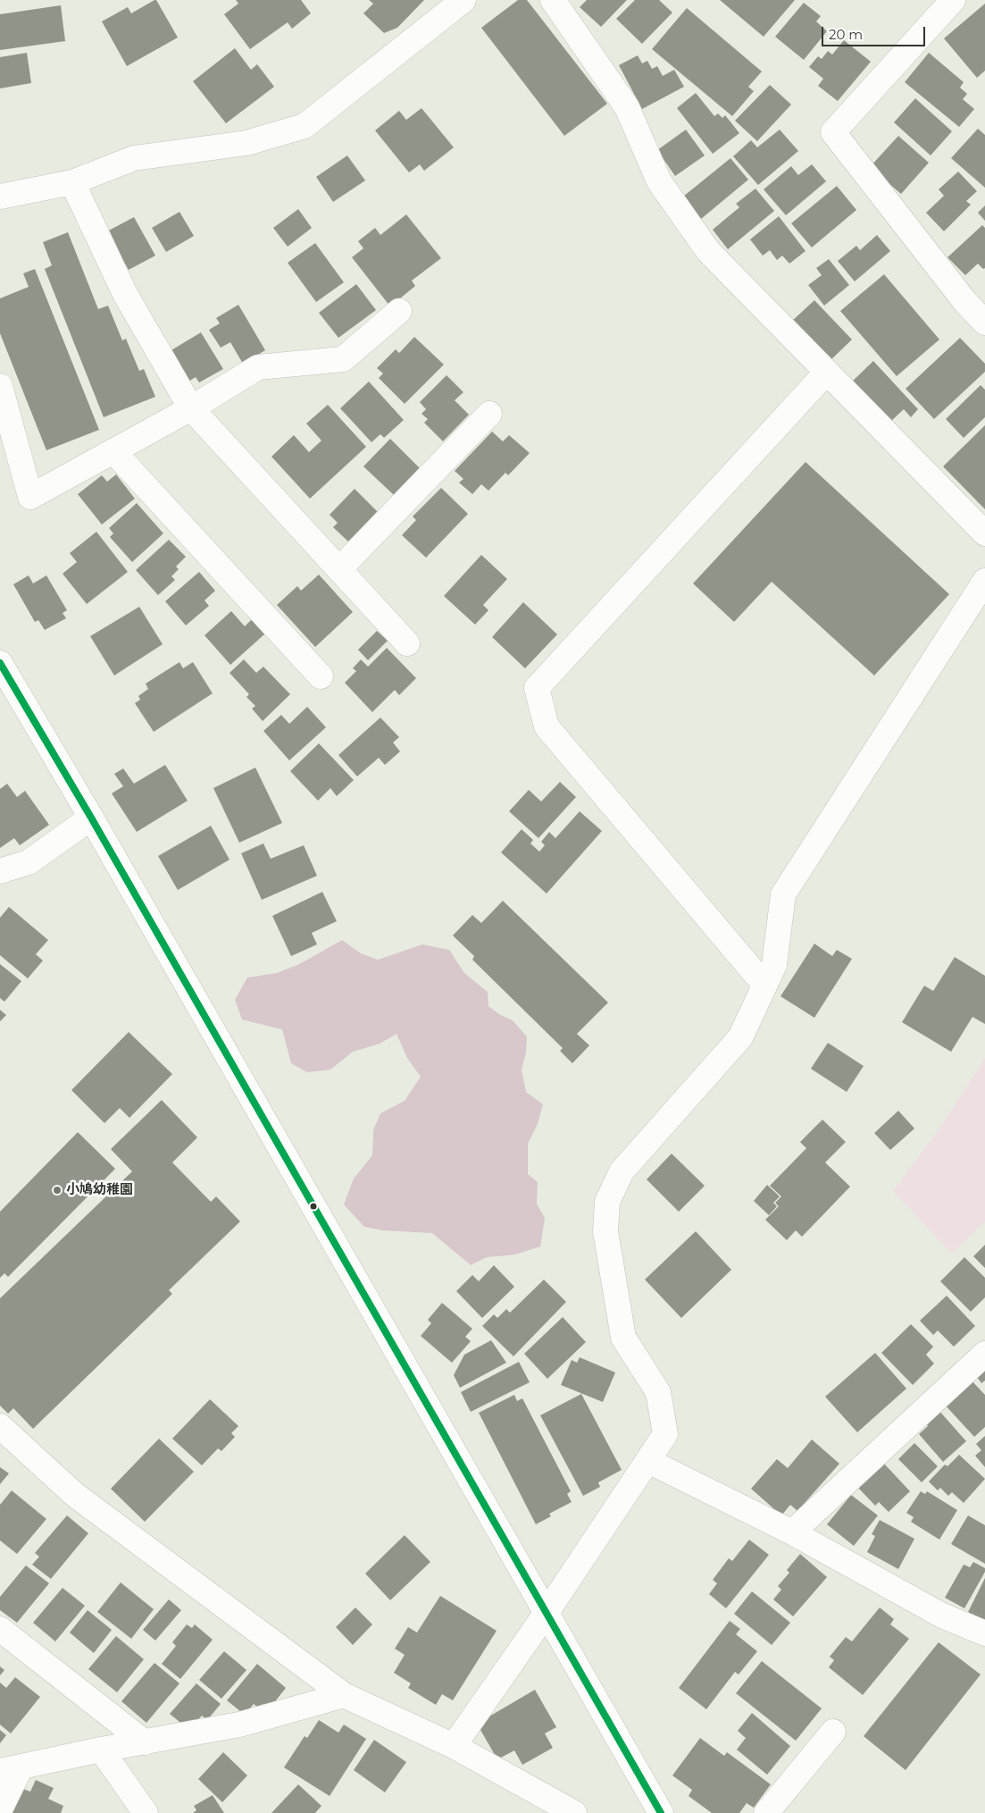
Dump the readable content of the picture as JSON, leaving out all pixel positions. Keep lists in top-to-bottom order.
{
  "places": ["小鳩幼稚園"],
  "scale_bar": "20 m"
}
